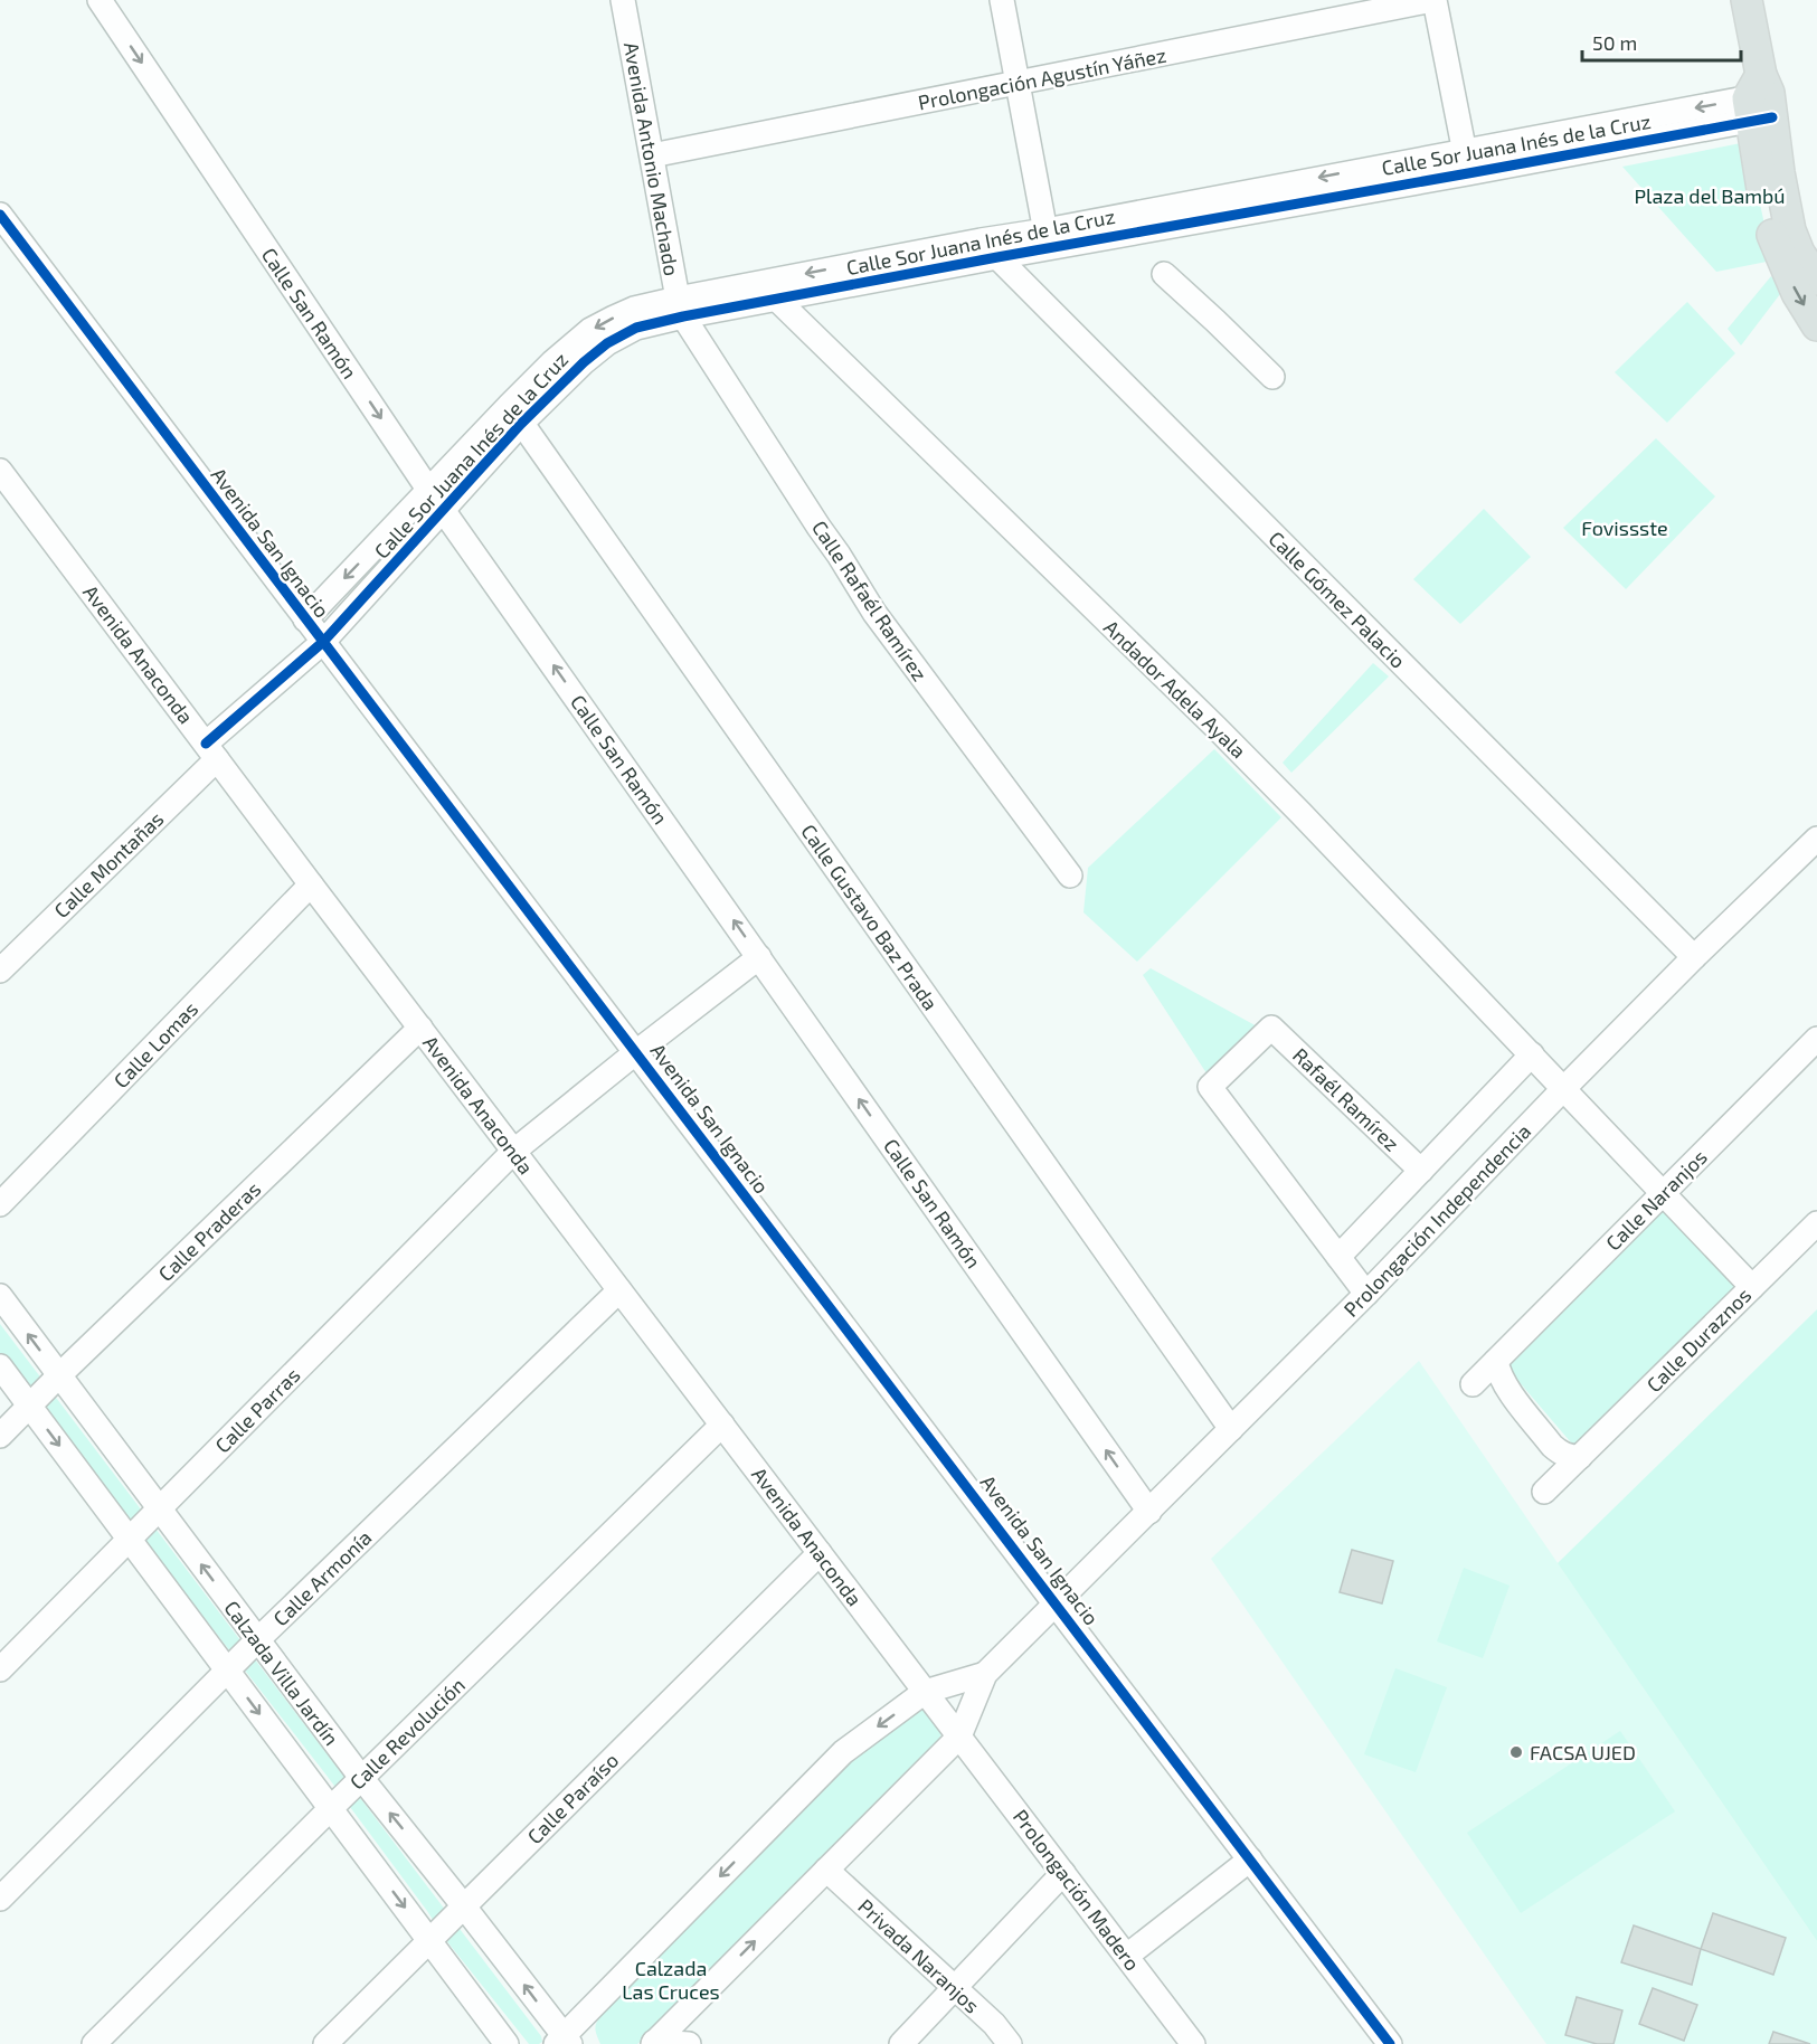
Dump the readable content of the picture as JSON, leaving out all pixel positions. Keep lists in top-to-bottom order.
{
  "streets": {
    "street": [
      "Prolongación Agustín Yáñez",
      "Calle Sor Juana Inés de la Cruz",
      "Avenida Antonio Machado",
      "Calle San Ramón",
      "Avenida San Ignacio",
      "Calle Gómez Palacio",
      "Calle Rafaél Ramírez",
      "Avenida Anaconda",
      "Andador Adela Ayala",
      "Calle Montañas",
      "Calle Gustavo Baz Prada",
      "Calle Lomas",
      "Rafaél Ramírez",
      "Calle Naranjos",
      "Prolongación Independencia",
      "Calle Praderas",
      "Calle Duraznos",
      "Calle Parras",
      "Calle Armonía",
      "Calzada Villa Jardín",
      "Calle Revolución",
      "Calle Paraíso",
      "Prolongación Madero",
      "Privada Naranjos"
    ]
  },
  "crossings": [
    ["Prolongación Agustín Yáñez", "Avenida Antonio Machado"],
    ["Calle Sor Juana Inés de la Cruz", "Avenida Antonio Machado"],
    ["Calle Sor Juana Inés de la Cruz", "Calle San Ramón"],
    ["Calle Sor Juana Inés de la Cruz", "Avenida San Ignacio"],
    ["Calle Sor Juana Inés de la Cruz", "Calle Gómez Palacio"],
    ["Calle Sor Juana Inés de la Cruz", "Calle Rafaél Ramírez"],
    ["Calle Sor Juana Inés de la Cruz", "Andador Adela Ayala"],
    ["Calle Sor Juana Inés de la Cruz", "Calle Montañas"],
    ["Calle Sor Juana Inés de la Cruz", "Calle Gustavo Baz Prada"],
    ["Avenida Antonio Machado", "Calle Rafaél Ramírez"],
    ["Calle San Ramón", "Prolongación Independencia"],
    ["Calle San Ramón", "Calle Parras"],
    ["Avenida San Ignacio", "Calle Montañas"],
    ["Avenida San Ignacio", "Prolongación Independencia"],
    ["Avenida San Ignacio", "Calle Parras"],
    ["Calle Gómez Palacio", "Prolongación Independencia"],
    ["Avenida Anaconda", "Calle Montañas"],
    ["Avenida Anaconda", "Calle Lomas"],
    ["Avenida Anaconda", "Calle Praderas"],
    ["Avenida Anaconda", "Calle Parras"],
    ["Avenida Anaconda", "Calle Armonía"],
    ["Avenida Anaconda", "Calle Revolución"],
    ["Avenida Anaconda", "Calle Paraíso"],
    ["Avenida Anaconda", "Prolongación Madero"],
    ["Andador Adela Ayala", "Calle Naranjos"],
    ["Andador Adela Ayala", "Prolongación Independencia"],
    ["Andador Adela Ayala", "Calle Duraznos"],
    ["Calle Gustavo Baz Prada", "Prolongación Independencia"],
    ["Calle Praderas", "Calzada Villa Jardín"],
    ["Calle Parras", "Calzada Villa Jardín"],
    ["Calle Armonía", "Calzada Villa Jardín"],
    ["Calzada Villa Jardín", "Calle Revolución"],
    ["Calzada Villa Jardín", "Calle Paraíso"]
  ],
  "parks": ["Plaza del Bambú", "Fovissste", "Calzada Las Cruces"],
  "places": ["FACSA UJED"],
  "scale_bar": "50 m"
}
